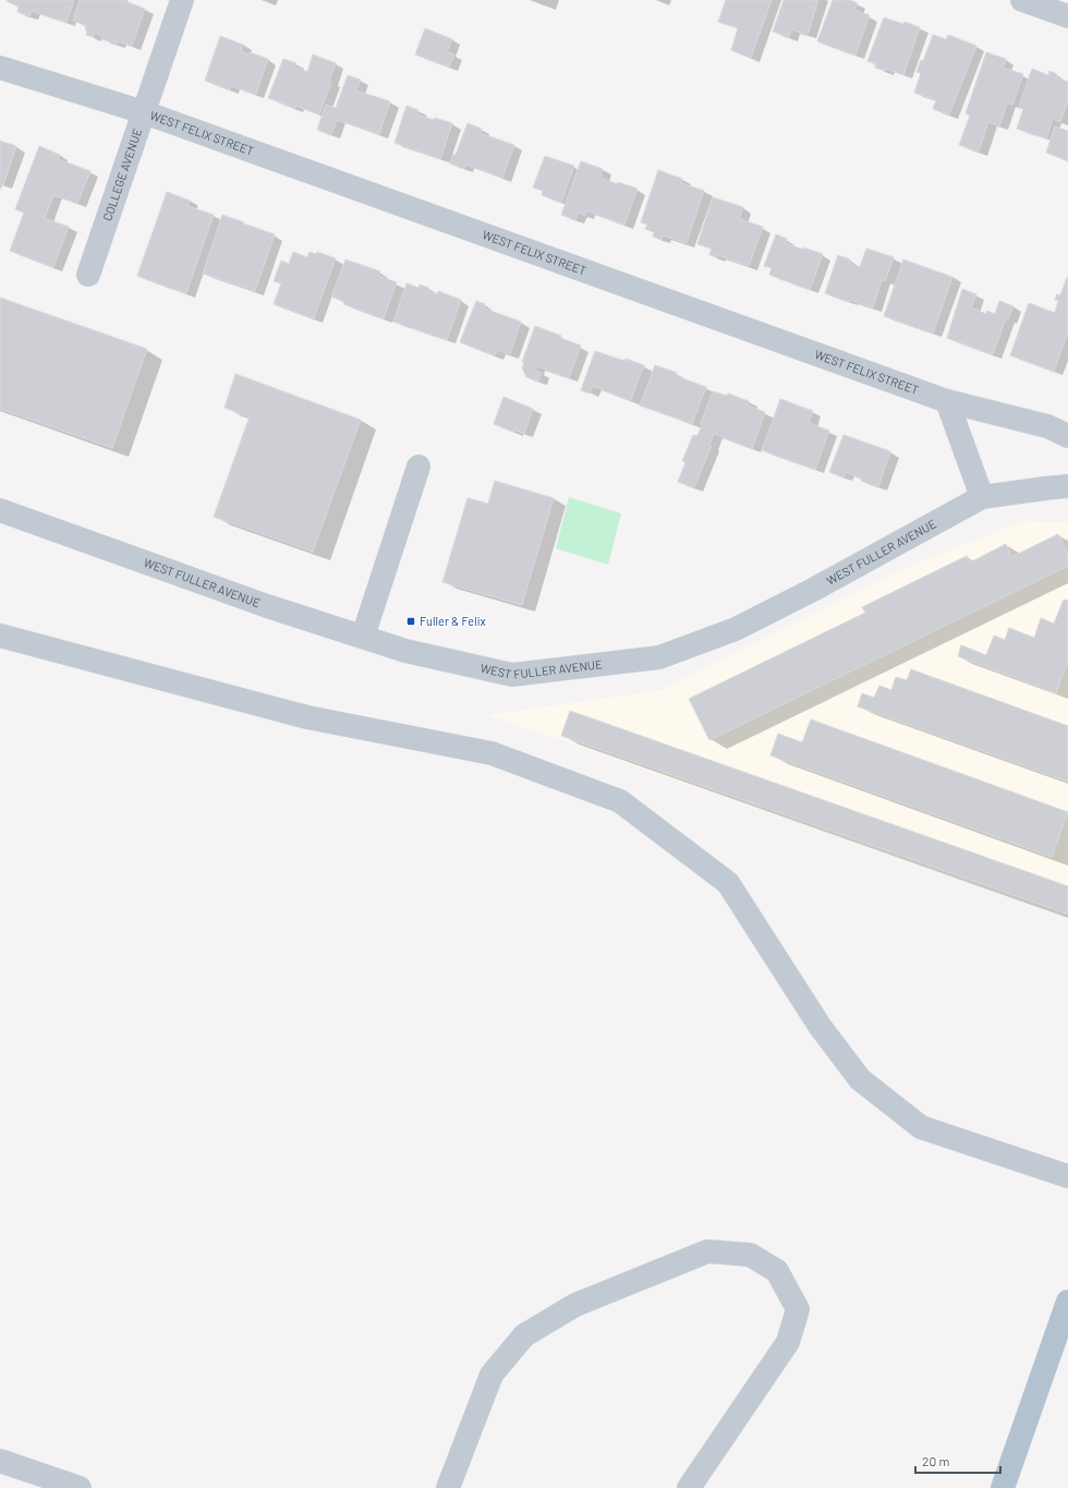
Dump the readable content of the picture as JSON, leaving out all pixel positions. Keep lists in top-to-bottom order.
{
  "streets": {
    "street": ["WEST FELIX STREET", "COLLEGE AVENUE", "WEST FULLER AVENUE"]
  },
  "crossings": [
    ["WEST FELIX STREET", "COLLEGE AVENUE"]
  ],
  "places": {
    "transit": ["Fuller & Felix"]
  },
  "scale_bar": "20 m"
}
